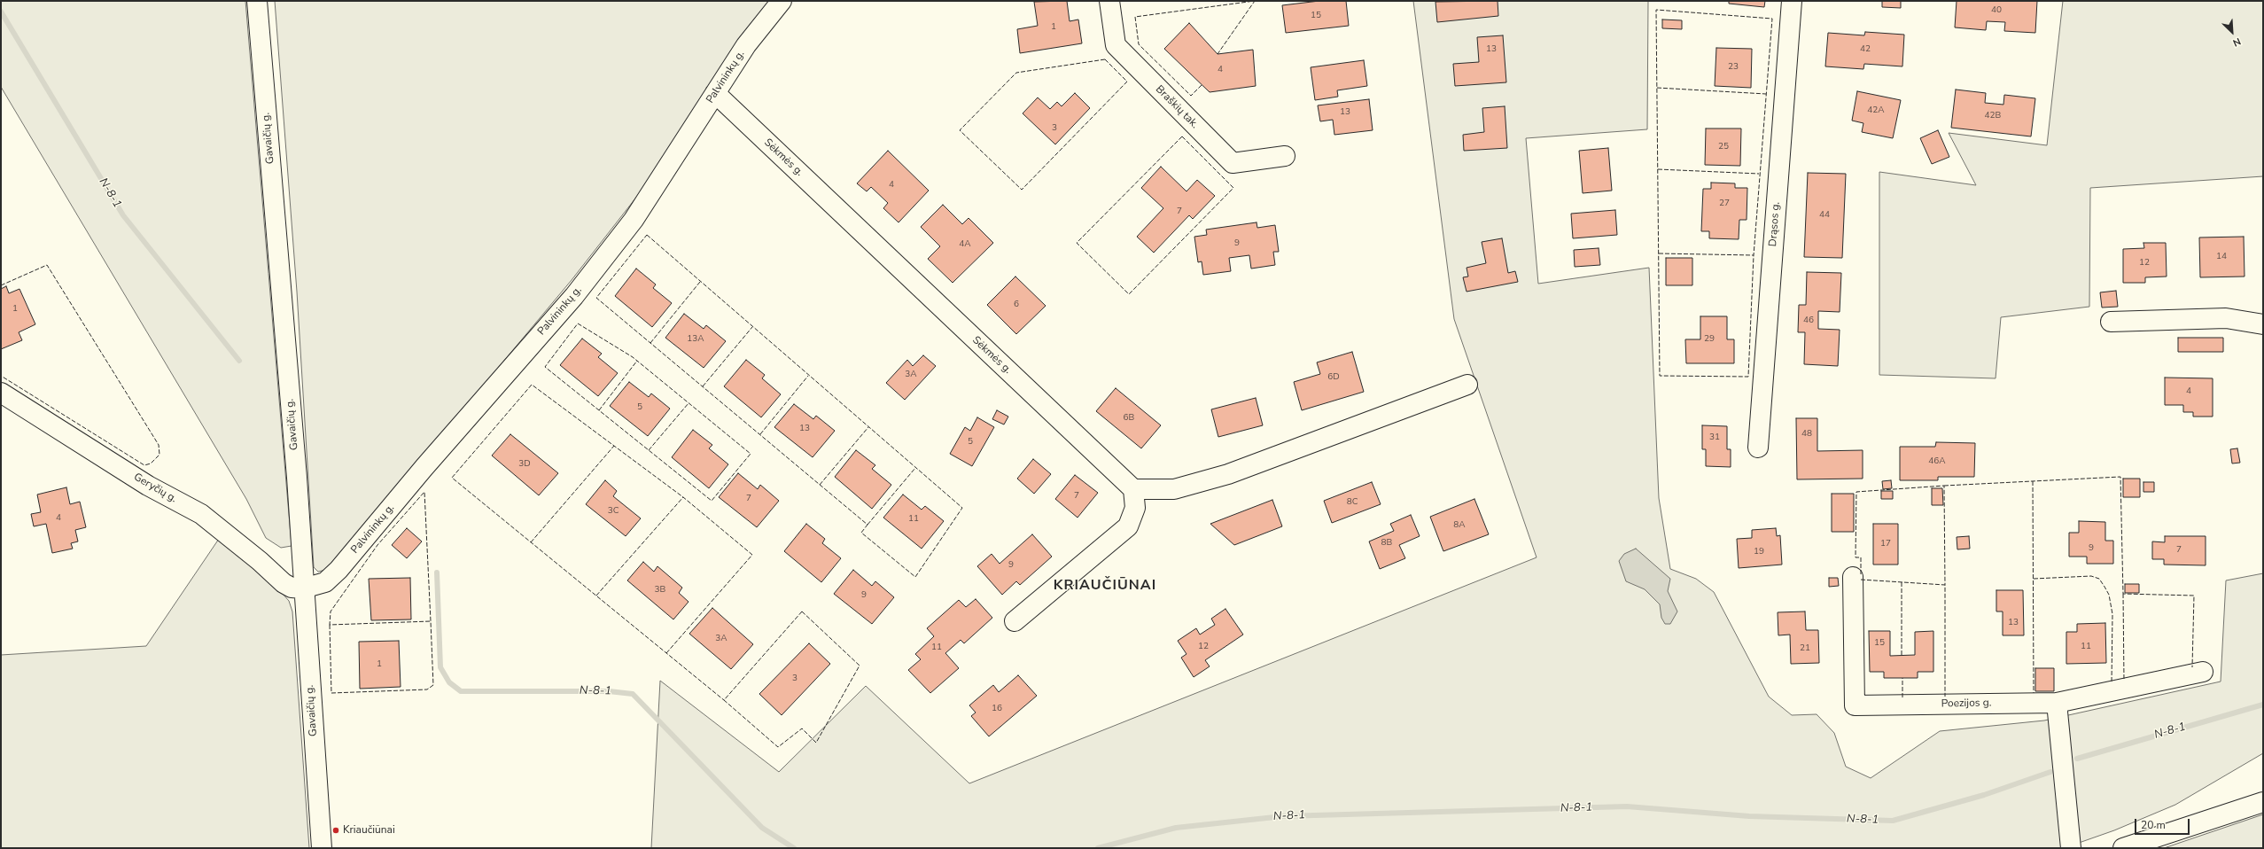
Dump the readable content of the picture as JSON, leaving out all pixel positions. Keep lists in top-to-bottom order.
{
  "streets": {
    "street": [
      "Palvininkų g.",
      "Braškių tak.",
      "Gavaičių g.",
      "Sėkmės g.",
      "Drąsos g.",
      "Geryčių g.",
      "Poezijos g."
    ]
  },
  "crossings": [
    ["Palvininkų g.", "Gavaičių g."],
    ["Palvininkų g.", "Sėkmės g."],
    ["Palvininkų g.", "Geryčių g."],
    ["Gavaičių g.", "Geryčių g."]
  ],
  "districts": ["KRIAUČIŪNAI"],
  "water": ["N-8-1"],
  "places": ["Kriaučiūnai"],
  "house_numbers": [
    "40",
    "15",
    "1",
    "13",
    "42",
    "23",
    "4",
    "42A",
    "13",
    "42B",
    "3",
    "25",
    "4",
    "27",
    "7",
    "44",
    "9",
    "4A",
    "14",
    "12",
    "6",
    "1",
    "46",
    "13A",
    "29",
    "3A",
    "6D",
    "4",
    "5",
    "6B",
    "13",
    "48",
    "31",
    "5",
    "46A",
    "3D",
    "7",
    "7",
    "8C",
    "3C",
    "4",
    "11",
    "8A",
    "8B",
    "17",
    "9",
    "7",
    "19",
    "9",
    "3B",
    "9",
    "13",
    "3A",
    "15",
    "12",
    "11",
    "11",
    "21",
    "1",
    "3",
    "16"
  ],
  "scale_bar": "20 m",
  "north": "bottom right"
}
